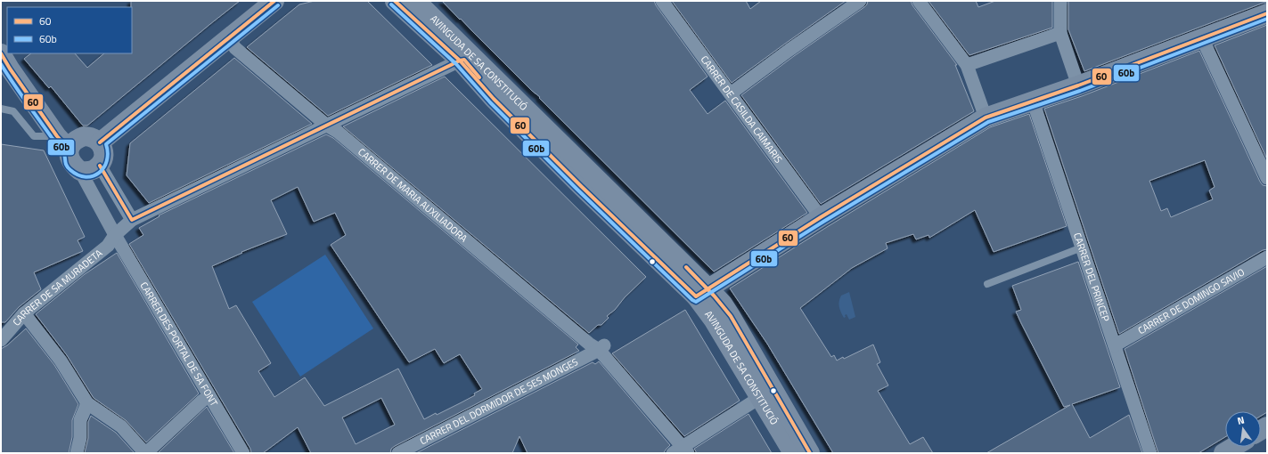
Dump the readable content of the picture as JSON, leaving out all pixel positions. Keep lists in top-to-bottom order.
{
  "streets": {
    "street": [
      "AVINGUDA DE SA CONSTITUCIÓ",
      "CARRER DE CASILDA CAIMARIS",
      "CARRER DE MARIA AUXILIADORA",
      "CARRER DEL PRINCEP",
      "CARRER DE SA MURADETA",
      "CARRER DE DOMINGO SAVIO",
      "CARRER DES PORTAL DE SA FONT",
      "CARRER DEL DORMIDOR DE SES MONGES"
    ]
  },
  "crossings": [
    ["AVINGUDA DE SA CONSTITUCIÓ", "CARRER DE SA MURADETA"],
    ["CARRER DE MARIA AUXILIADORA", "CARRER DE SA MURADETA"],
    ["CARRER DE MARIA AUXILIADORA", "CARRER DEL DORMIDOR DE SES MONGES"],
    ["CARRER DEL PRINCEP", "CARRER DE DOMINGO SAVIO"],
    ["CARRER DE SA MURADETA", "CARRER DES PORTAL DE SA FONT"]
  ],
  "lines": ["transit line 60", "transit line 60b"],
  "legend": ["60", "60b"],
  "north": "top"
}
